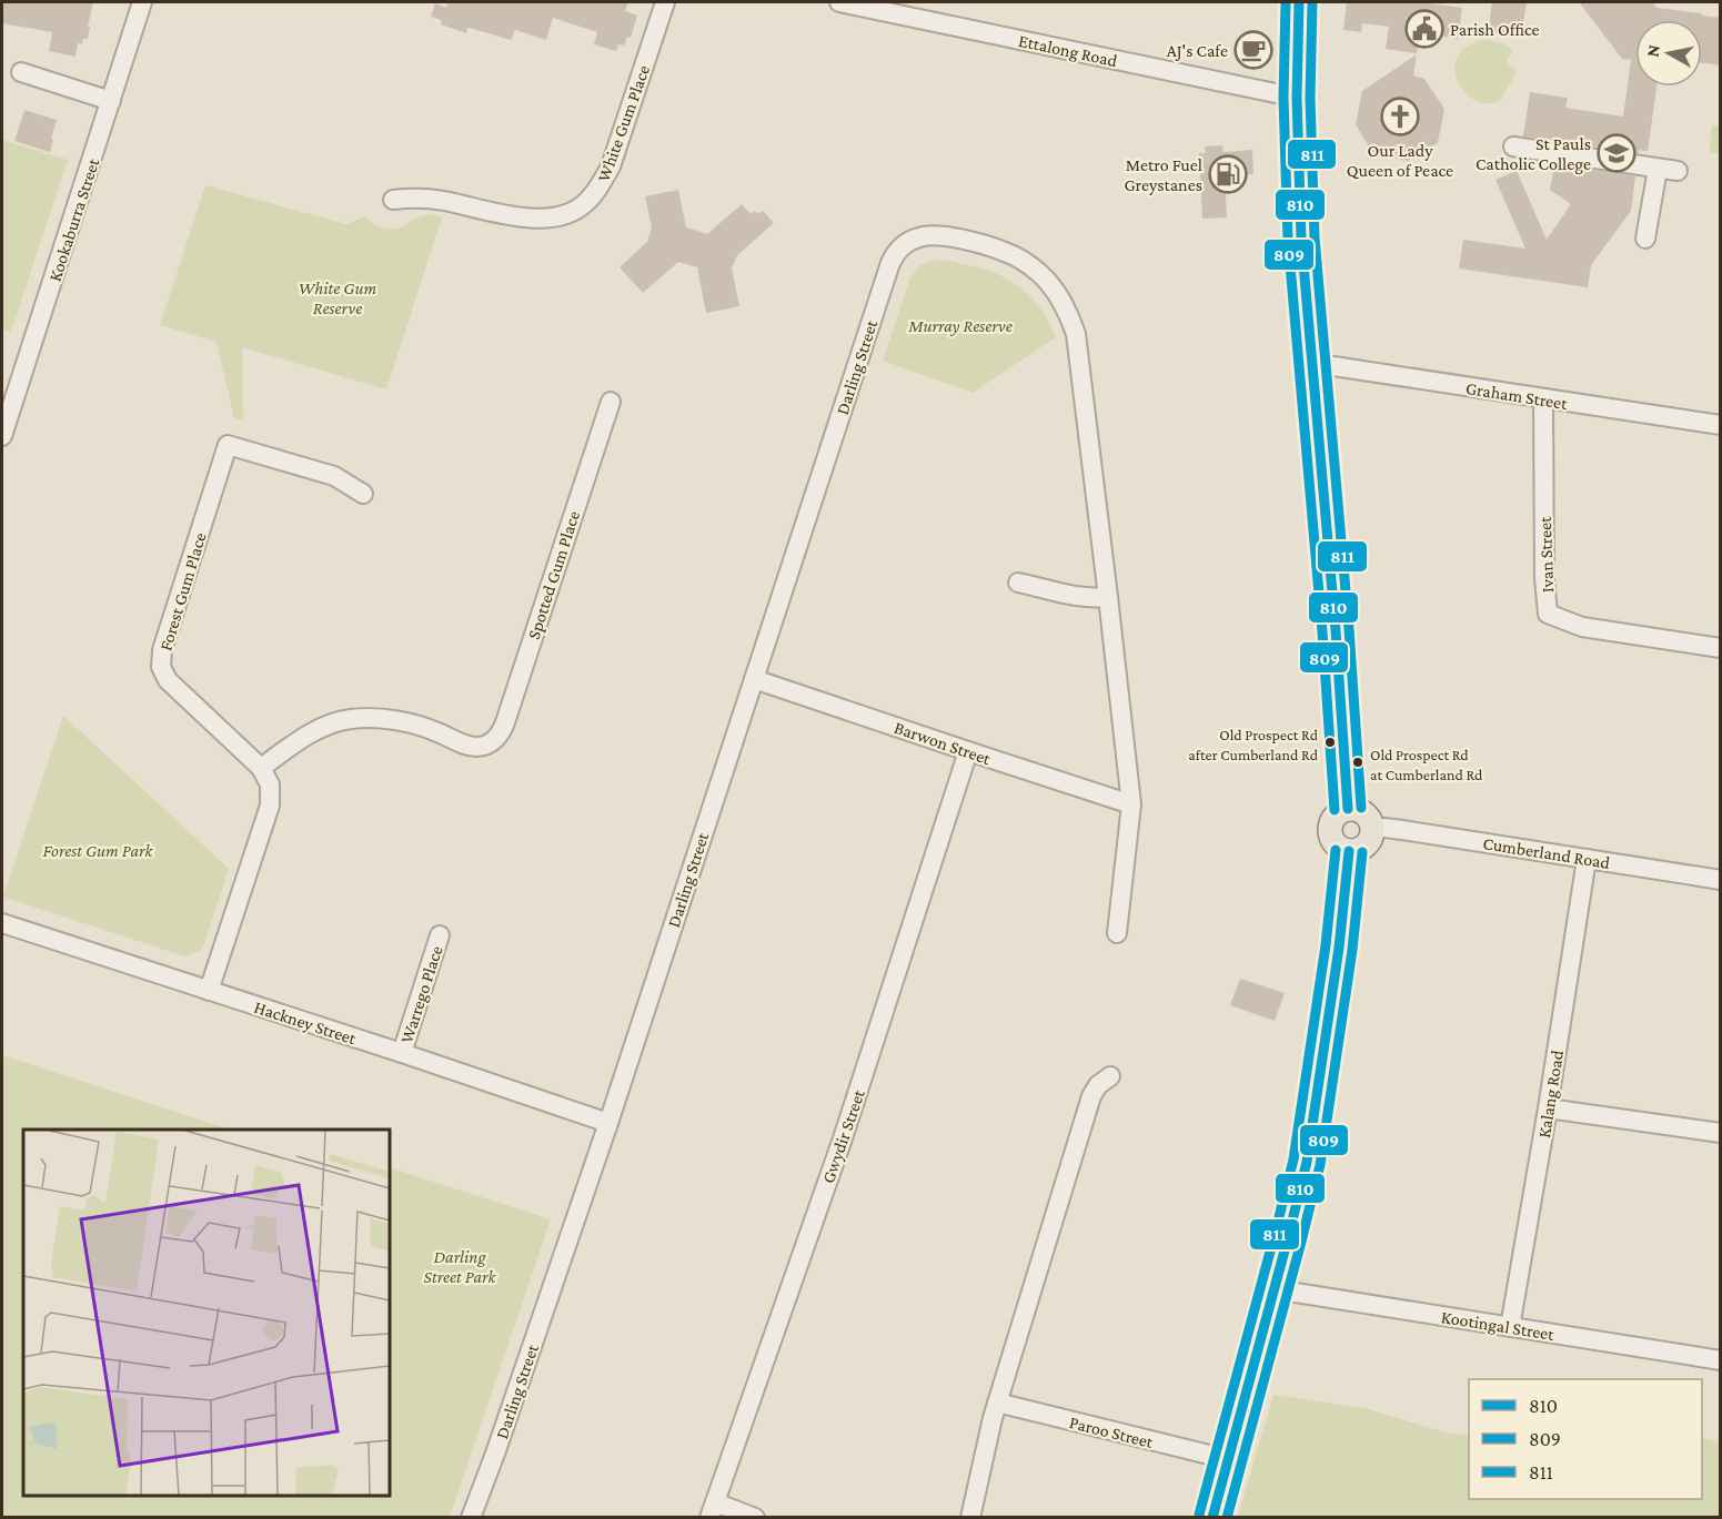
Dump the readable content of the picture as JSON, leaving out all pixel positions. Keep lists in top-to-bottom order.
{
  "streets": {
    "street": [
      "Ettalong Road",
      "White Gum Place",
      "Kookaburra Street",
      "Darling Street",
      "Graham Street",
      "Ivan Street",
      "Spotted Gum Place",
      "Forest Gum Place",
      "Barwon Street",
      "Cumberland Road",
      "Warrego Place",
      "Hackney Street",
      "Kalang Road",
      "Gwydir Street",
      "Kootingal Street",
      "Paroo Street"
    ]
  },
  "crossings": [
    ["Darling Street", "Barwon Street"],
    ["Darling Street", "Hackney Street"],
    ["Graham Street", "Ivan Street"],
    ["Spotted Gum Place", "Forest Gum Place"],
    ["Barwon Street", "Gwydir Street"],
    ["Cumberland Road", "Kalang Road"],
    ["Warrego Place", "Hackney Street"],
    ["Kalang Road", "Kootingal Street"]
  ],
  "parks": [
    "White Gum Reserve",
    "Murray Reserve",
    "Forest Gum Park",
    "Darling Street Park"
  ],
  "places": {
    "public building": ["Parish Office"],
    "cafe": ["AJ's Cafe"],
    "church": ["Our Lady Queen of Peace"],
    "school or university": ["St Pauls Catholic College"],
    "fuel station": ["Metro Fuel Greystanes"],
    "other": ["Old Prospect Rd after Cumberland Rd", "Old Prospect Rd at Cumberland Rd"]
  },
  "lines": ["transit line 810", "transit line 809", "transit line 811"],
  "legend": ["810", "809", "811"],
  "north": "left"
}
